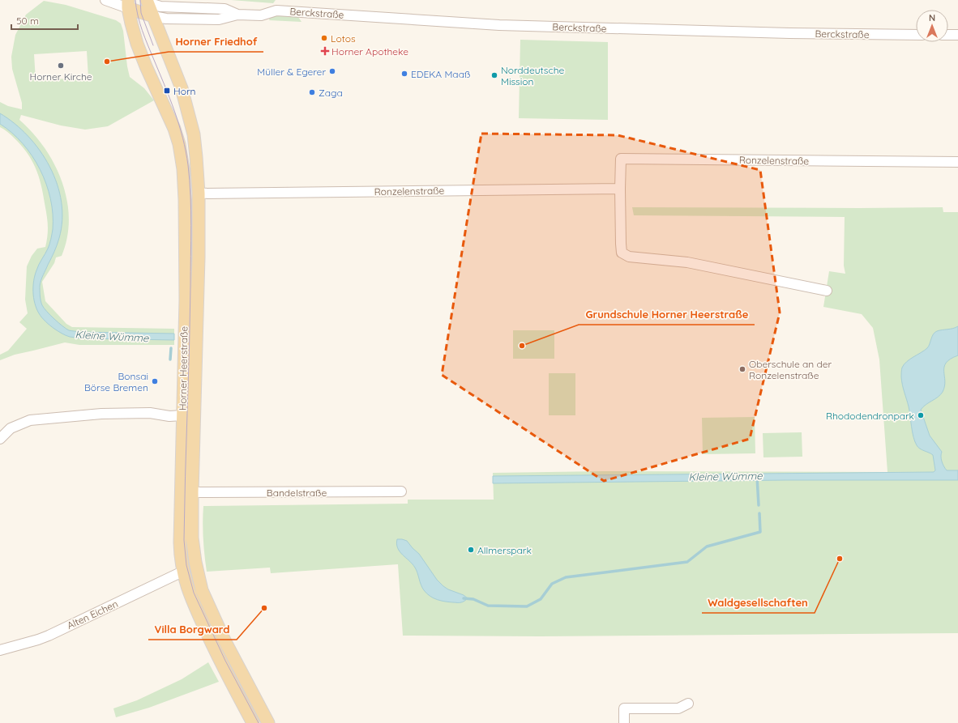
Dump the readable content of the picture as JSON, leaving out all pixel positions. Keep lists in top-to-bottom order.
{
  "streets": {
    "main road": ["Horner Heerstraße"],
    "street": [
      "Berckstraße",
      "Ronzelenstraße",
      "Bandelstraße",
      "Alten Eichen"
    ]
  },
  "crossings": [
    ["Berckstraße", "Horner Heerstraße"],
    ["Ronzelenstraße", "Horner Heerstraße"],
    ["Horner Heerstraße", "Bandelstraße"],
    ["Horner Heerstraße", "Alten Eichen"]
  ],
  "water": ["Kleine Wümme"],
  "places": {
    "other": [
      "Lotos",
      "Horner Friedhof",
      "Horner Kirche",
      "Müller & Egerer",
      "EDEKA Maaß",
      "Norddeutsche Mission",
      "Zaga",
      "Grundschule Horner Heerstraße",
      "Oberschule an der Ronzelenstraße",
      "Bonsai Börse Bremen",
      "Rhododendronpark",
      "Allmerspark",
      "Waldgesellschaften",
      "Villa Borgward"
    ],
    "health": ["Horner Apotheke"],
    "transit": ["Horn"]
  },
  "scale_bar": "50 m",
  "north": "top"
}
